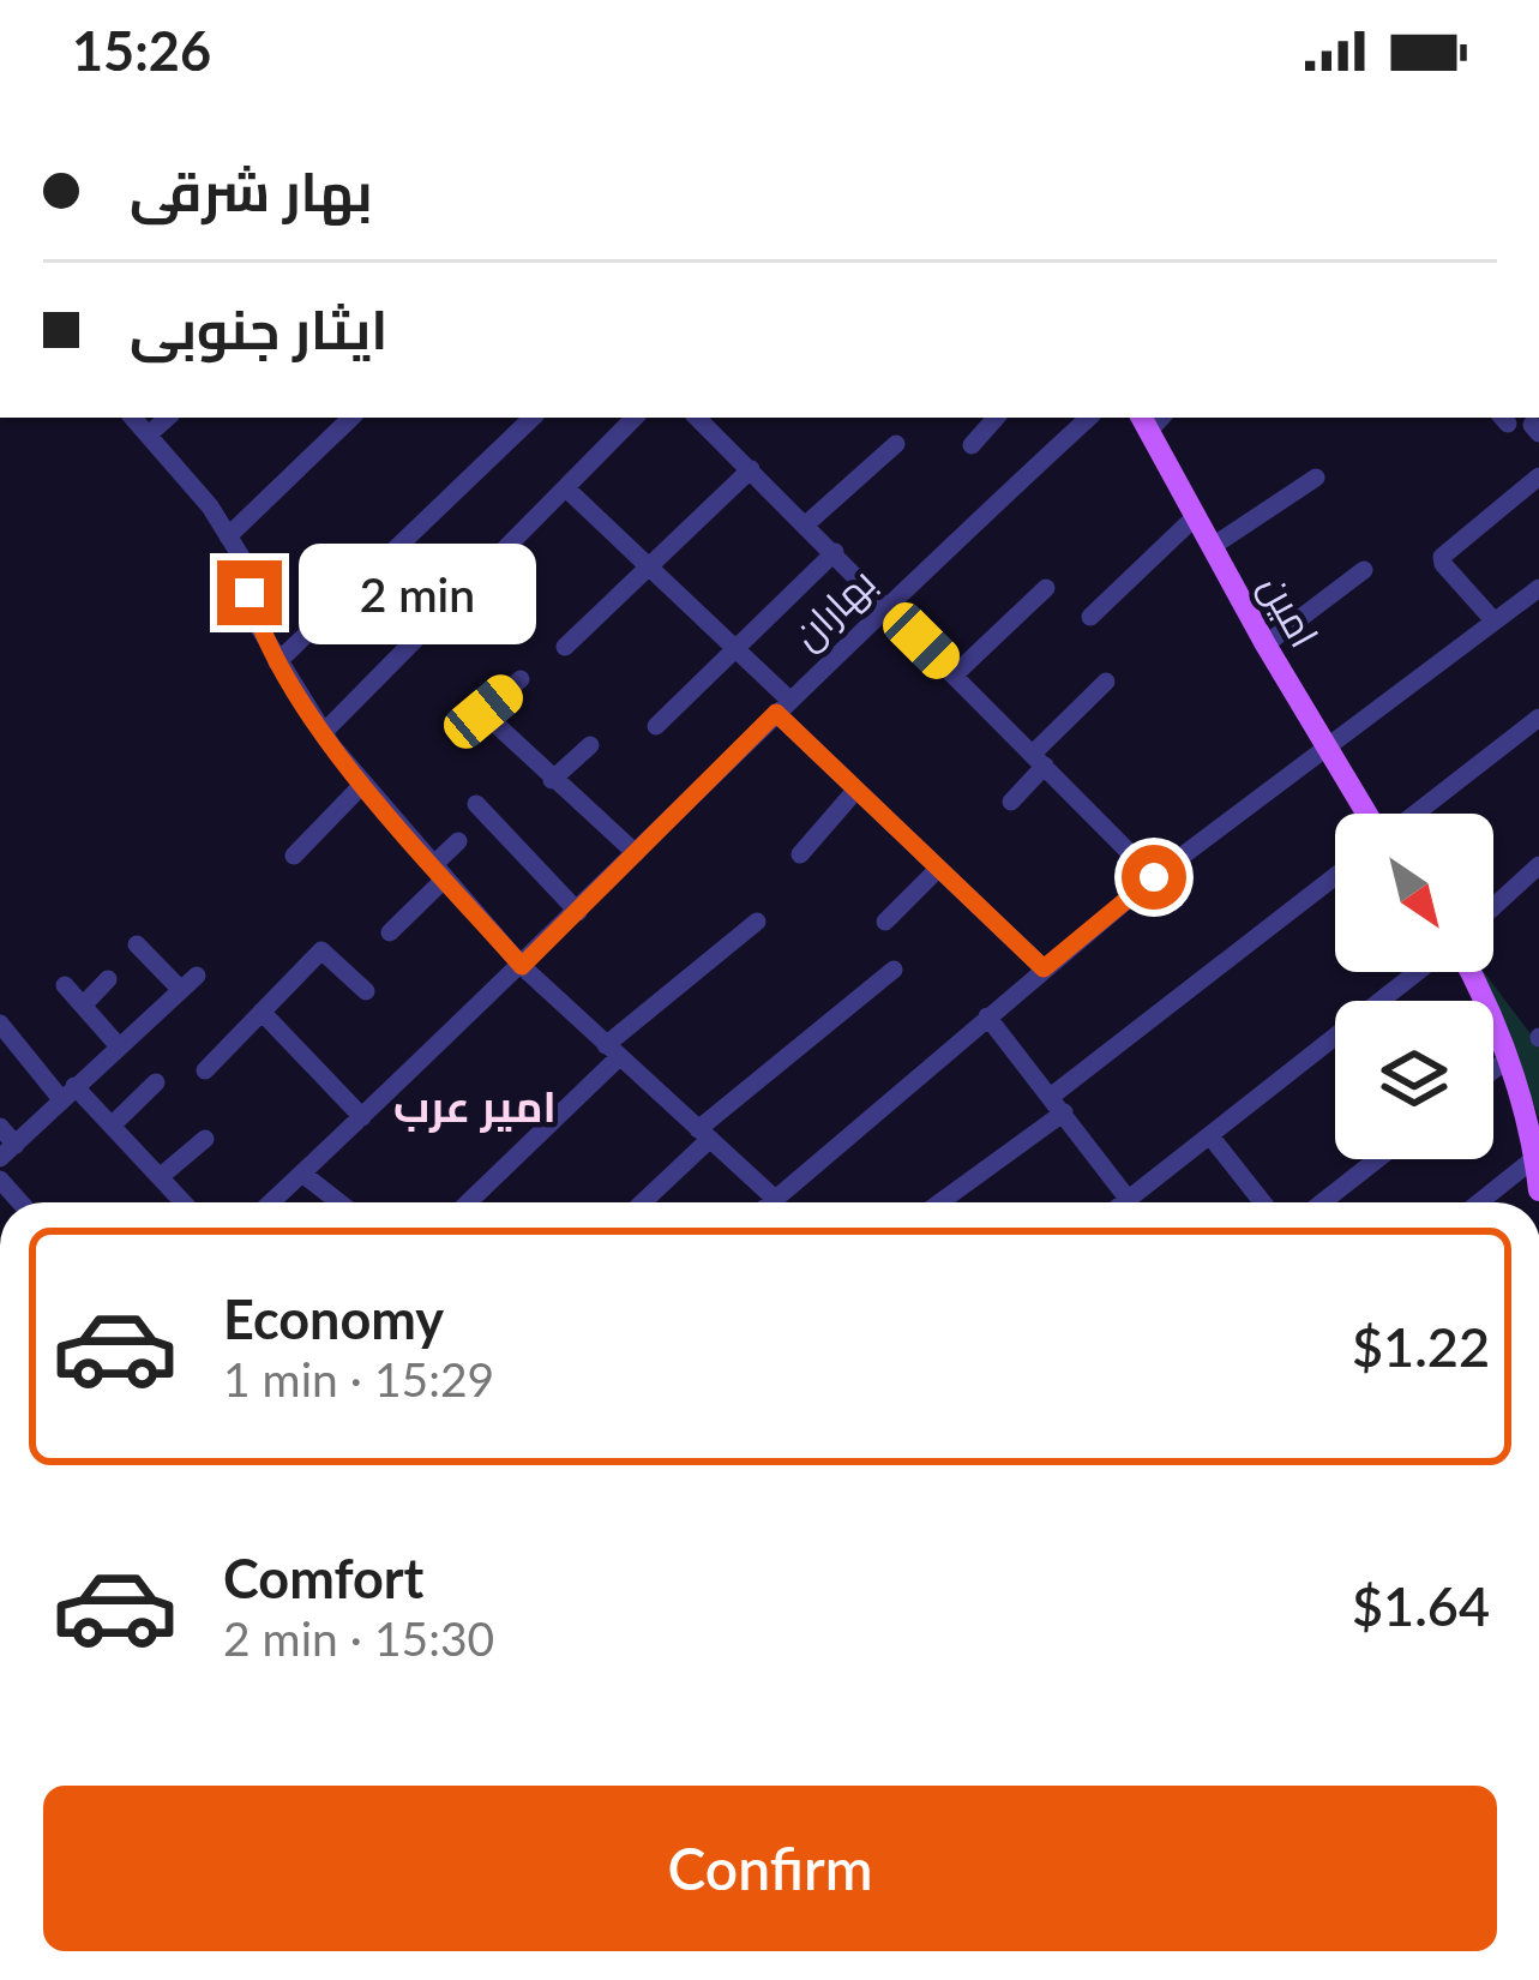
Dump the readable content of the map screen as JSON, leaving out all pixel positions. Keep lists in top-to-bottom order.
{
  "streets": {
    "main road": ["امین"],
    "street": ["بهاران"]
  },
  "districts": ["امیر عرب"],
  "north": "bottom right",
  "page": {
    "status": "15:26",
    "banner": ["بهار شرقی", "ایثار جنوبی"],
    "bubble": "2 min",
    "list": [
      {
        "name": "Economy",
        "note": "1 min · 15:29",
        "value": "$1.22"
      },
      {
        "name": "Comfort",
        "note": "2 min · 15:30",
        "value": "$1.64"
      }
    ],
    "buttons": "Confirm"
  }
}
